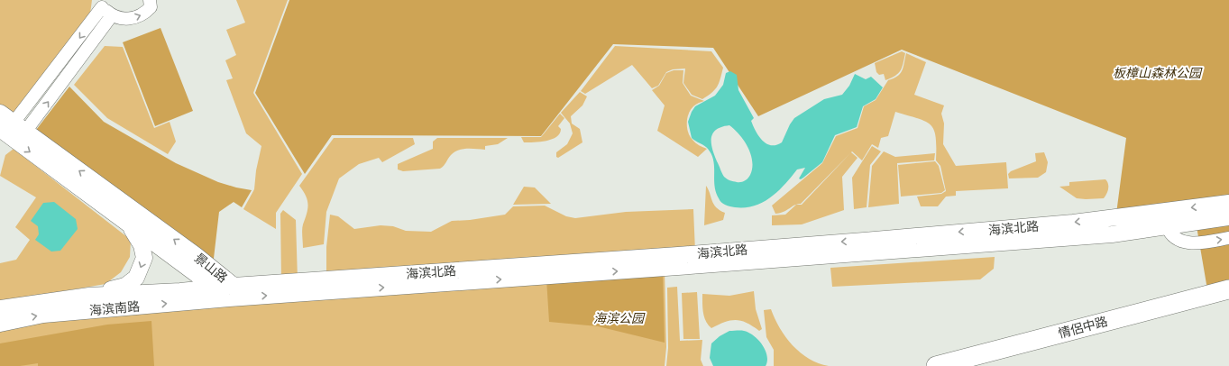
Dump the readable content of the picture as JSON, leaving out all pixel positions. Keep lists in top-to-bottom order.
{
  "streets": {
    "highway": ["情侶中路"],
    "main road": ["海滨北路", "景山路", "海滨南路"]
  },
  "crossings": [
    ["海滨北路", "景山路"],
    ["海滨北路", "海滨南路"],
    ["景山路", "海滨南路"]
  ],
  "parks": ["板樟山森林公园", "海滨公园"]
}
